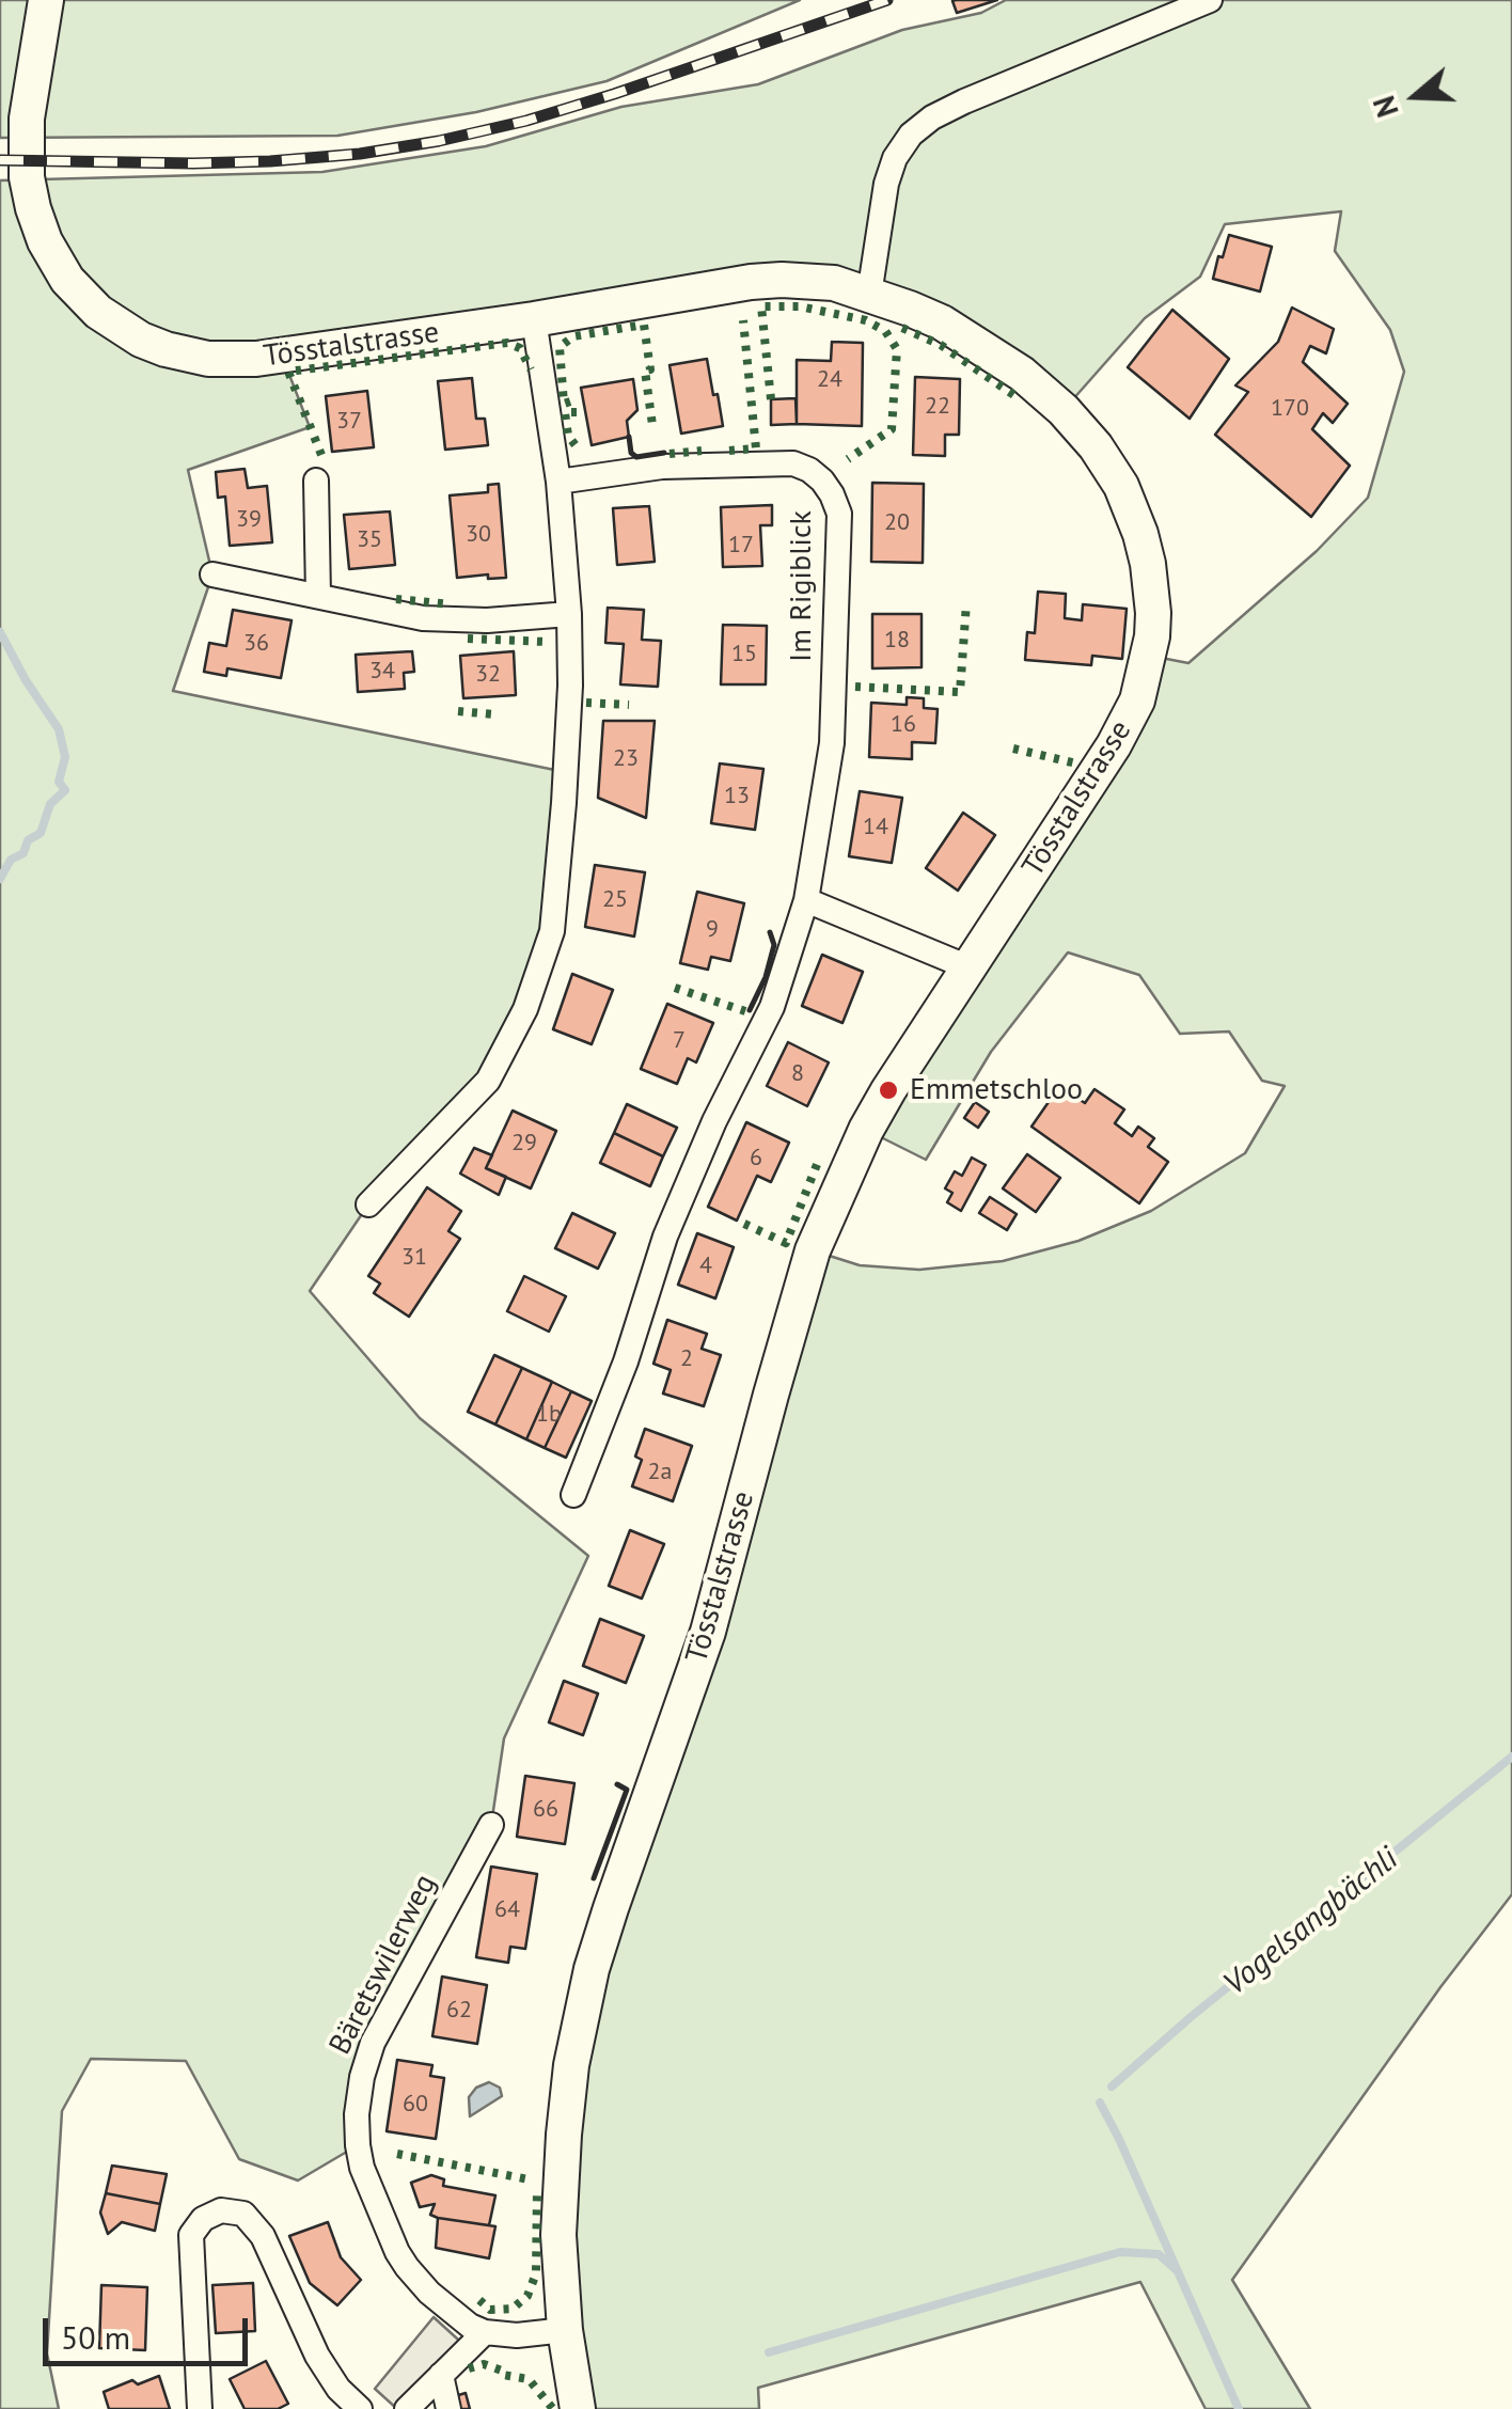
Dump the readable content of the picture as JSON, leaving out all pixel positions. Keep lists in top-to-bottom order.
{
  "streets": {
    "main road": ["Tösstalstrasse"],
    "street": ["Im Rigiblick", "Bäretswilerweg"]
  },
  "water": ["Vogelsangbächli"],
  "places": ["Emmetschloo"],
  "house_numbers": [
    "24",
    "22",
    "170",
    "37",
    "39",
    "20",
    "30",
    "35",
    "17",
    "18",
    "36",
    "15",
    "34",
    "32",
    "16",
    "23",
    "13",
    "14",
    "25",
    "9",
    "7",
    "8",
    "29",
    "6",
    "31",
    "4",
    "2",
    "1b",
    "2a",
    "66",
    "64",
    "62",
    "60"
  ],
  "scale_bar": "50 m",
  "north": "left"
}
